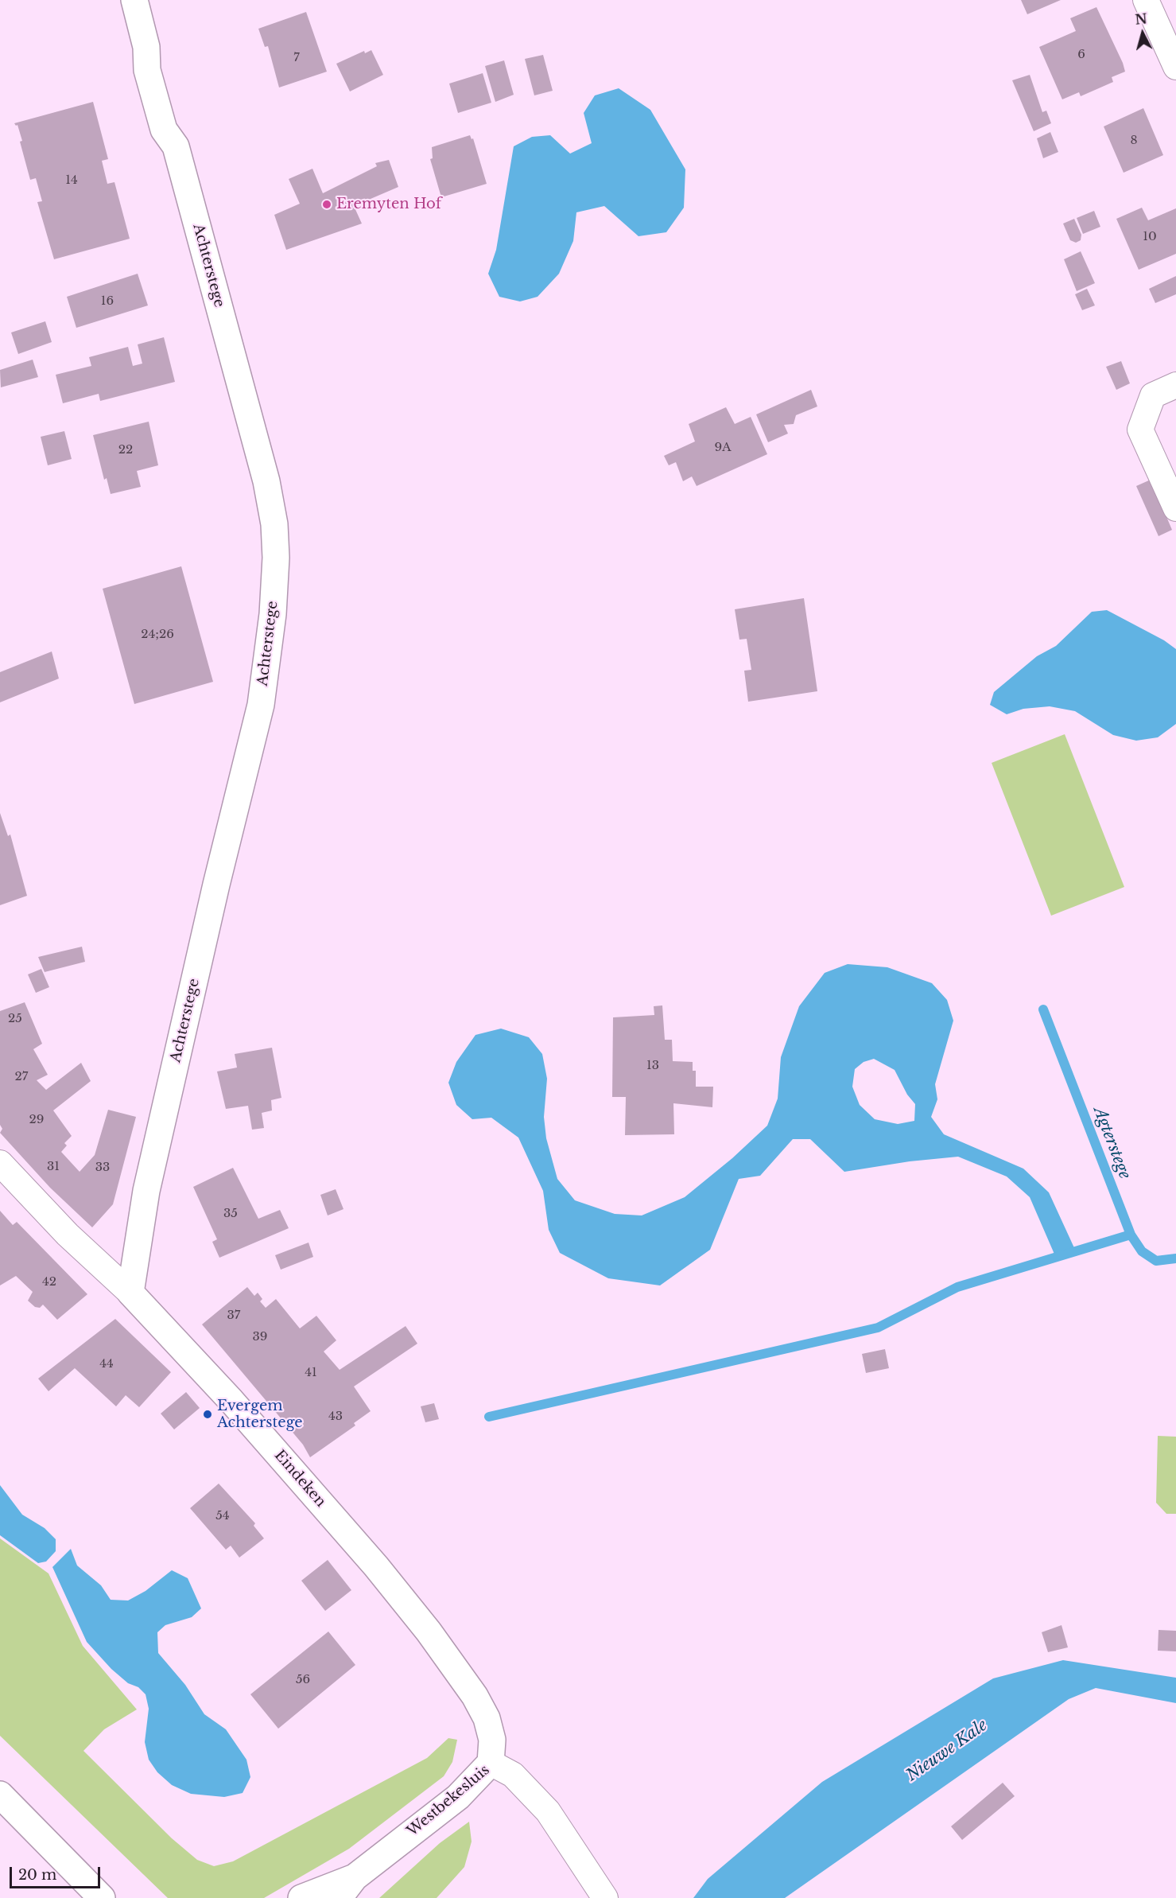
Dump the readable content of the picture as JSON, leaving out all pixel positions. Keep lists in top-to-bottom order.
{
  "streets": {
    "street": ["Achterstege", "Eindeken", "Westbekesluis"]
  },
  "crossings": [
    ["Achterstege", "Eindeken"],
    ["Eindeken", "Westbekesluis"]
  ],
  "water": ["Agterstege", "Nieuwe Kale"],
  "places": ["Eremyten Hof", "Evergem Achterstege"],
  "house_numbers": [
    "6",
    "7",
    "8",
    "14",
    "10",
    "16",
    "9A",
    "22",
    "24;26",
    "25",
    "13",
    "27",
    "29",
    "31",
    "33",
    "35",
    "42",
    "37",
    "39",
    "44",
    "41",
    "43",
    "54",
    "56"
  ],
  "scale_bar": "20 m",
  "north": "top"
}
